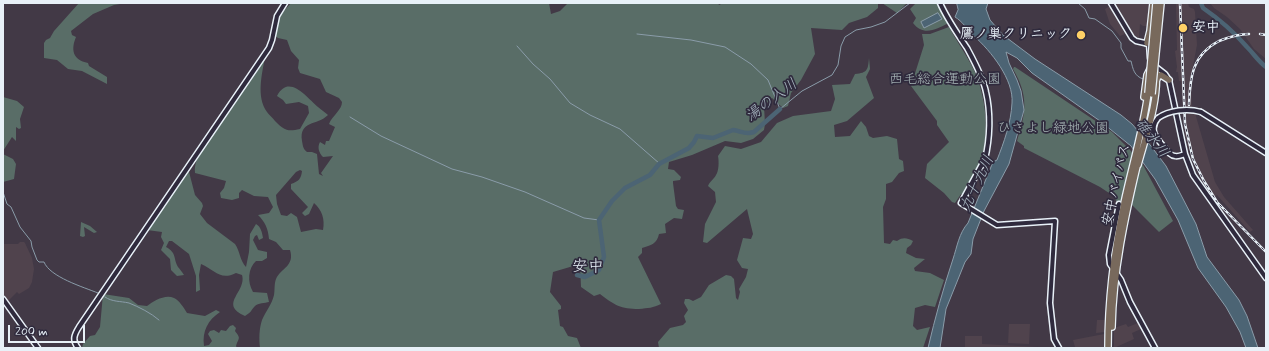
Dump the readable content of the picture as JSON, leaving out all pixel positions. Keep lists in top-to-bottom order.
{
  "streets": {
    "highway": ["安中バイパス"]
  },
  "districts": ["安中"],
  "water": ["湯の入川", "碓氷川", "九十九川"],
  "parks": ["西毛総合運動公園", "ひさよし緑地公園"],
  "places": ["安中", "鷹ノ巣クリニック"],
  "scale_bar": "200 m"
}
